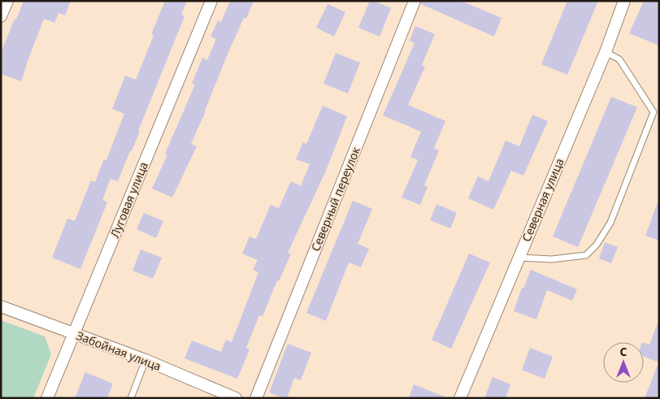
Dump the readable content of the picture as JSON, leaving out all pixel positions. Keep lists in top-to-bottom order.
{
  "streets": {
    "street": [
      "Северный переулок",
      "Луговая улица",
      "Северная улица",
      "Забойная улица"
    ]
  },
  "crossings": [
    ["Луговая улица", "Забойная улица"]
  ],
  "north": "top"
}
